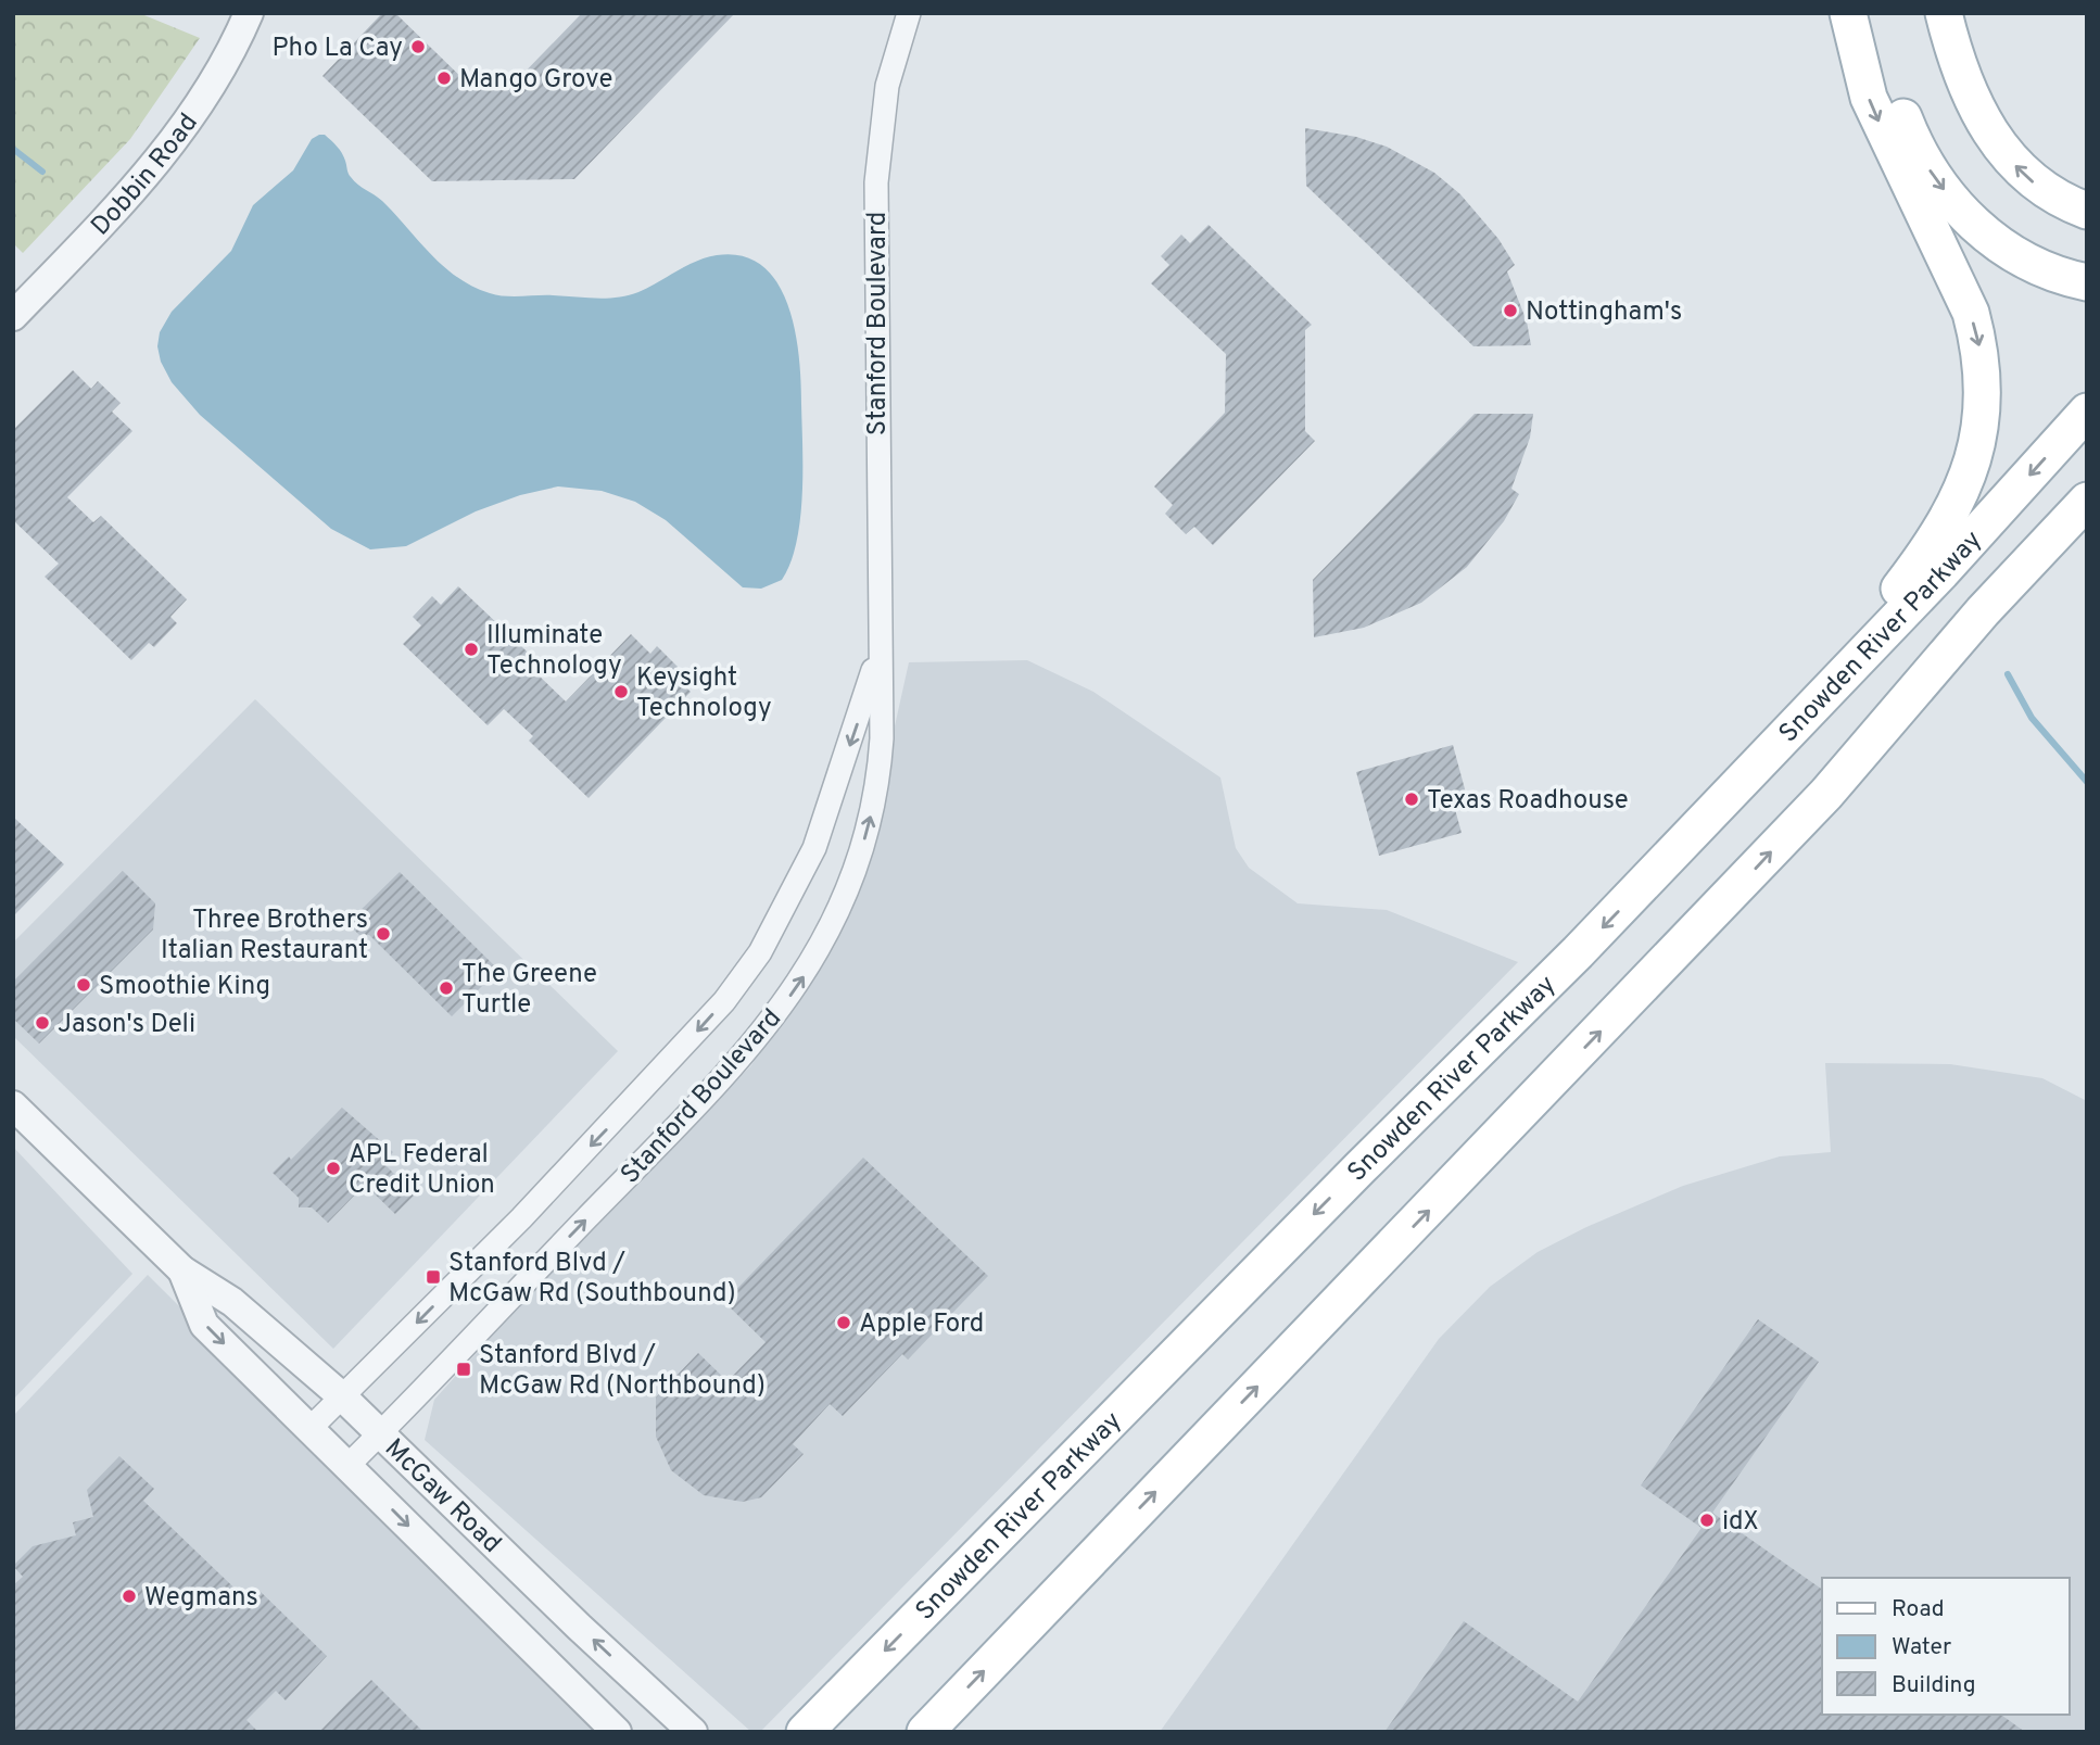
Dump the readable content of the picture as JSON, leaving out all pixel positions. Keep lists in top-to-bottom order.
{
  "streets": {
    "main road": ["Snowden River Parkway"],
    "street": ["Dobbin Road", "Stanford Boulevard", "McGaw Road"]
  },
  "crossings": [
    ["Stanford Boulevard", "McGaw Road"]
  ],
  "places": {
    "other": [
      "Pho La Cay",
      "Mango Grove",
      "Nottingham's",
      "Illuminate Technology",
      "Keysight Technology",
      "Texas Roadhouse",
      "Three Brothers Italian Restaurant",
      "Smoothie King",
      "The Greene Turtle",
      "Jason's Deli",
      "APL Federal Credit Union",
      "Apple Ford",
      "idX",
      "Wegmans"
    ],
    "transit": ["Stanford Blvd / McGaw Rd (Southbound)", "Stanford Blvd / McGaw Rd (Northbound)"]
  },
  "legend": ["Road", "Water", "Building"]
}
